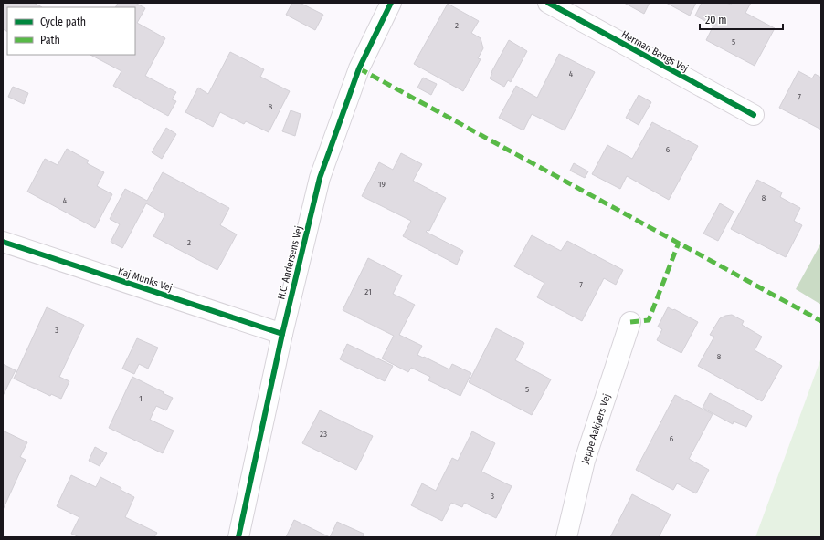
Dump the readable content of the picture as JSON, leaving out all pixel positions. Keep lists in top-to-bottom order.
{
  "streets": {
    "street": [
      "Herman Bangs Vej",
      "H.C. Andersens Vej",
      "Kaj Munks Vej",
      "Jeppe Aakjærs Vej"
    ]
  },
  "crossings": [
    ["H.C. Andersens Vej", "Kaj Munks Vej"]
  ],
  "house_numbers": [
    "2",
    "5",
    "4",
    "7",
    "8",
    "6",
    "19",
    "8",
    "4",
    "2",
    "7",
    "21",
    "3",
    "8",
    "5",
    "1",
    "23",
    "6",
    "3"
  ],
  "legend": ["Cycle path", "Path"],
  "scale_bar": "20 m"
}
